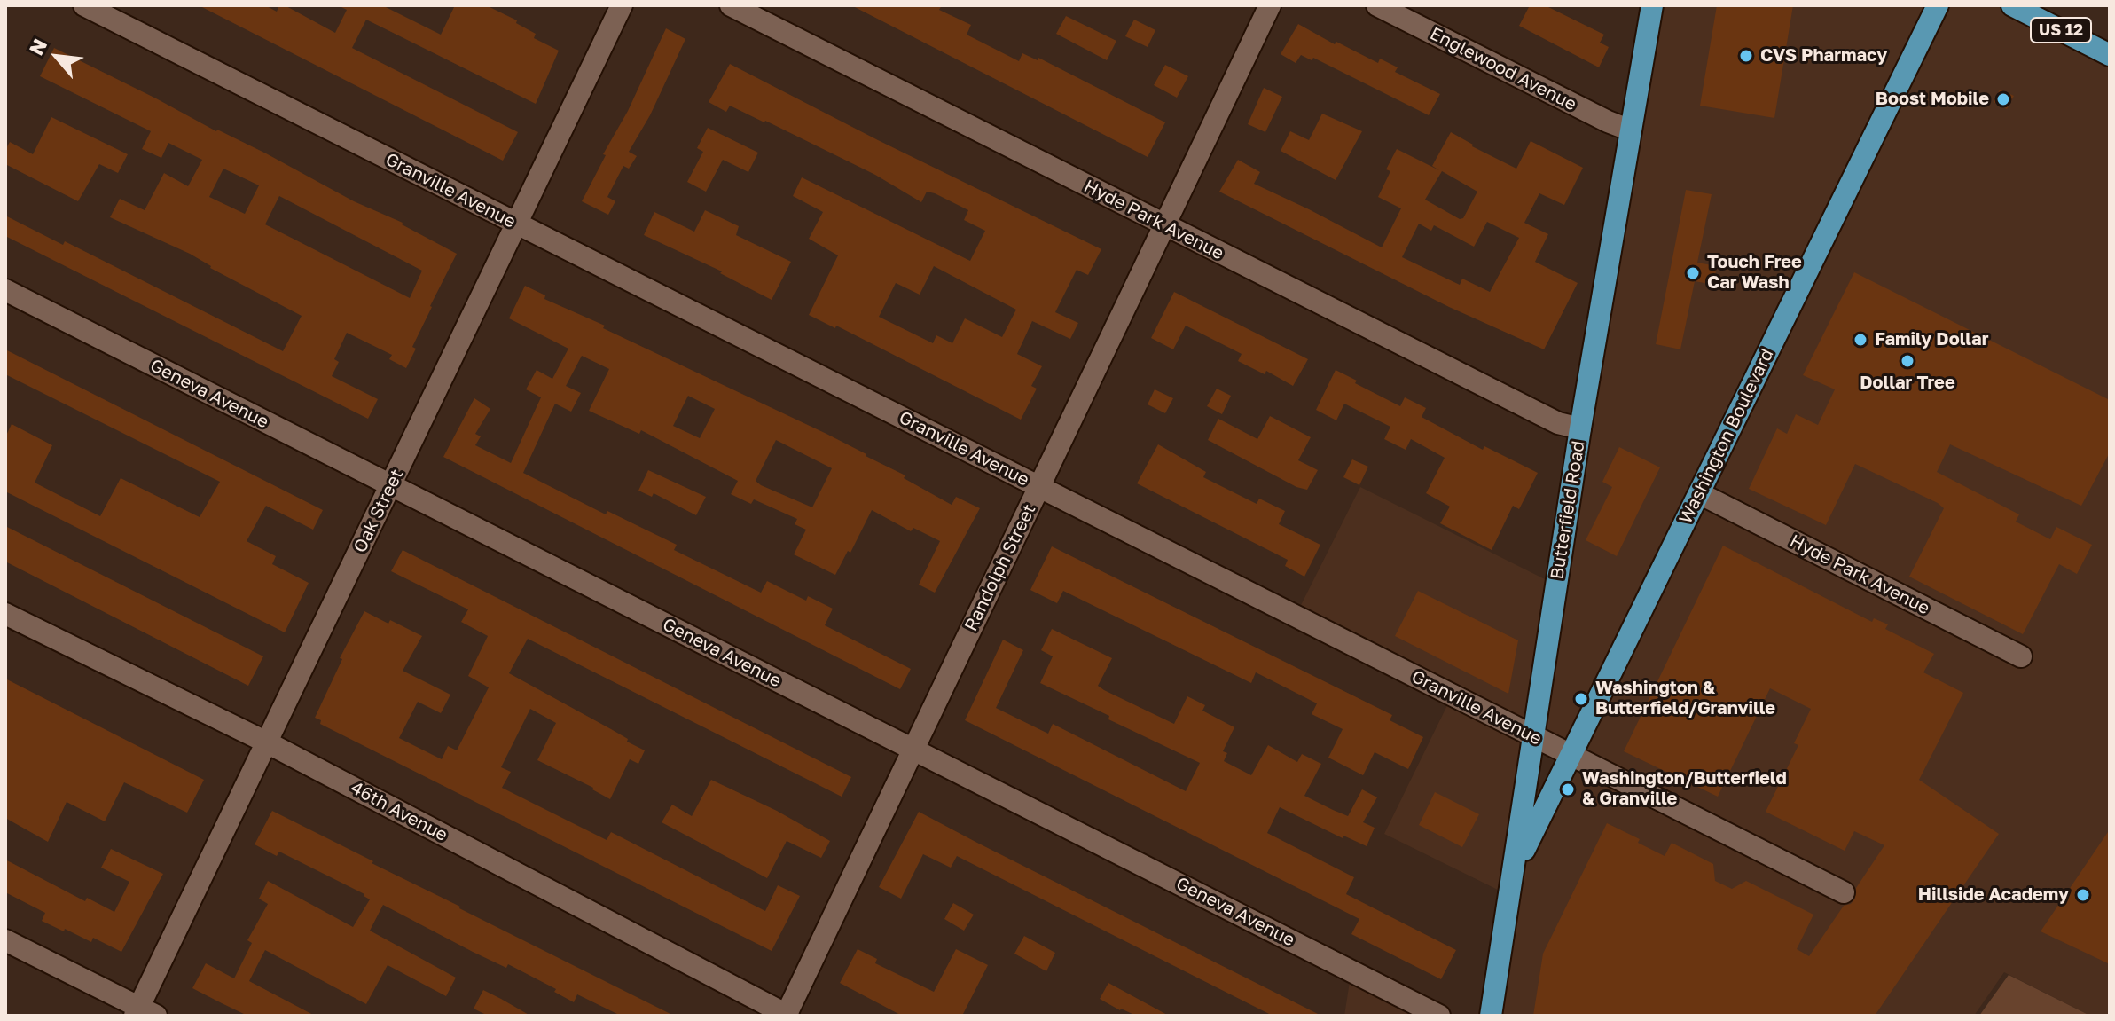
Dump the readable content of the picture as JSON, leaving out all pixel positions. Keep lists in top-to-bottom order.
{
  "streets": {
    "main road": ["US 12", "Washington Boulevard", "Butterfield Road"],
    "street": [
      "Englewood Avenue",
      "Granville Avenue",
      "Hyde Park Avenue",
      "Geneva Avenue",
      "Oak Street",
      "Randolph Street",
      "46th Avenue"
    ]
  },
  "crossings": [
    ["Englewood Avenue", "Butterfield Road"],
    ["Granville Avenue", "Washington Boulevard"],
    ["Granville Avenue", "Butterfield Road"],
    ["Granville Avenue", "Oak Street"],
    ["Granville Avenue", "Randolph Street"],
    ["Hyde Park Avenue", "Washington Boulevard"],
    ["Hyde Park Avenue", "Butterfield Road"],
    ["Hyde Park Avenue", "Randolph Street"],
    ["Geneva Avenue", "Oak Street"],
    ["Geneva Avenue", "Randolph Street"],
    ["Washington Boulevard", "Butterfield Road"],
    ["Oak Street", "46th Avenue"],
    ["Randolph Street", "46th Avenue"]
  ],
  "places": [
    "CVS Pharmacy",
    "Boost Mobile",
    "Touch Free Car Wash",
    "Family Dollar",
    "Dollar Tree",
    "Washington & Butterfield/Granville",
    "Washington/Butterfield & Granville",
    "Hillside Academy"
  ],
  "north": "top left"
}
